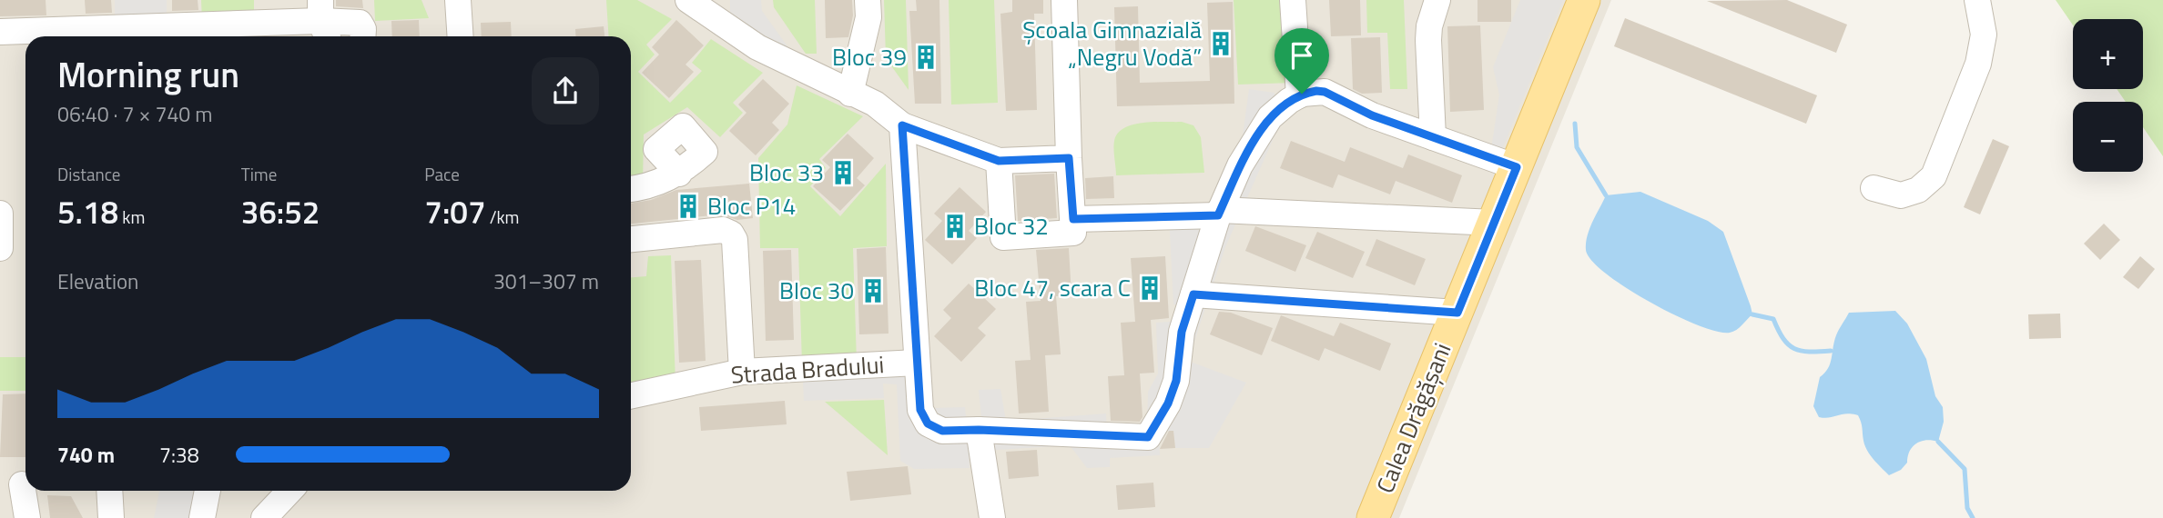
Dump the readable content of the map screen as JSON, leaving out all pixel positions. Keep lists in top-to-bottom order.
{
  "streets": {
    "main road": ["Calea Drăgășani"],
    "street": ["Strada Bradului"]
  },
  "places": {
    "building": [
      "Școala Gimnazială „Negru Vodă”",
      "Bloc 39",
      "Bloc 33",
      "Bloc P14",
      "Bloc 32",
      "Bloc 47, scara C",
      "Bloc 30"
    ]
  },
  "page": {
    "map_buttons": ["+", "−"],
    "heading": ["Morning run", "06:40 · 7 × 740 m"],
    "stats": [
      ["Distance", "5.18 km"],
      ["Time", "36:52"],
      ["Pace", "7:07 /km"]
    ],
    "chart": ["Elevation", "301–307 m"],
    "list": [
      {
        "name": "740 m",
        "note": "7:38"
      }
    ]
  }
}
